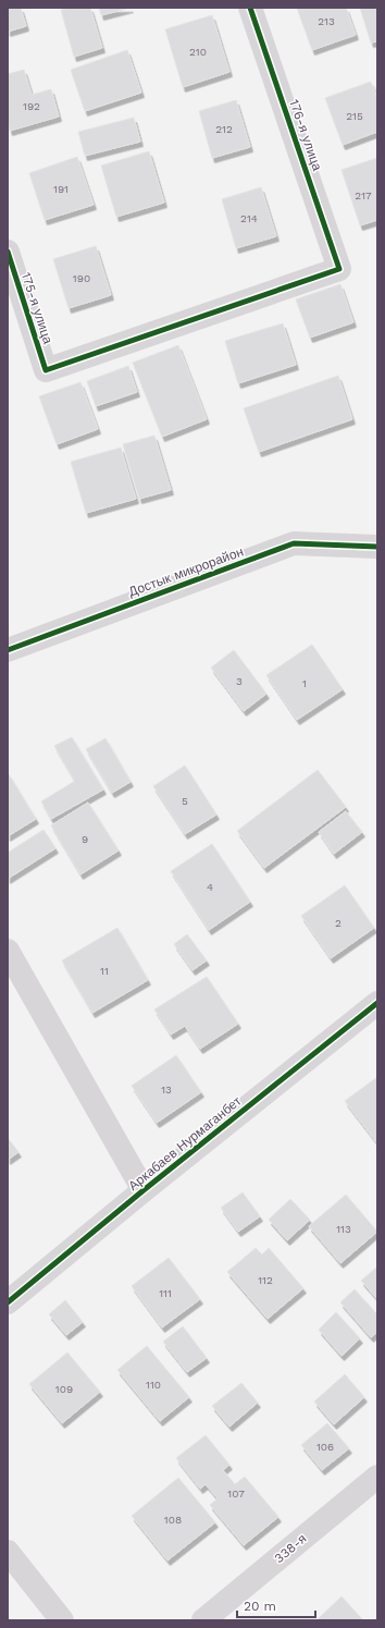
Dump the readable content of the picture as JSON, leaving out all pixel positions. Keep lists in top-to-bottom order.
{
  "streets": {
    "street": [
      "176-я улица",
      "175-я улица",
      "Достык микрорайон",
      "Аркабаев Нурмаганбет",
      "338-я"
    ]
  },
  "crossings": [
    ["176-я улица", "175-я улица"]
  ],
  "house_numbers": [
    "213",
    "210",
    "192",
    "215",
    "212",
    "191",
    "217",
    "214",
    "190",
    "3",
    "1",
    "5",
    "9",
    "4",
    "2",
    "11",
    "13",
    "113",
    "112",
    "111",
    "110",
    "109",
    "106",
    "107",
    "108"
  ],
  "scale_bar": "20 m"
}
